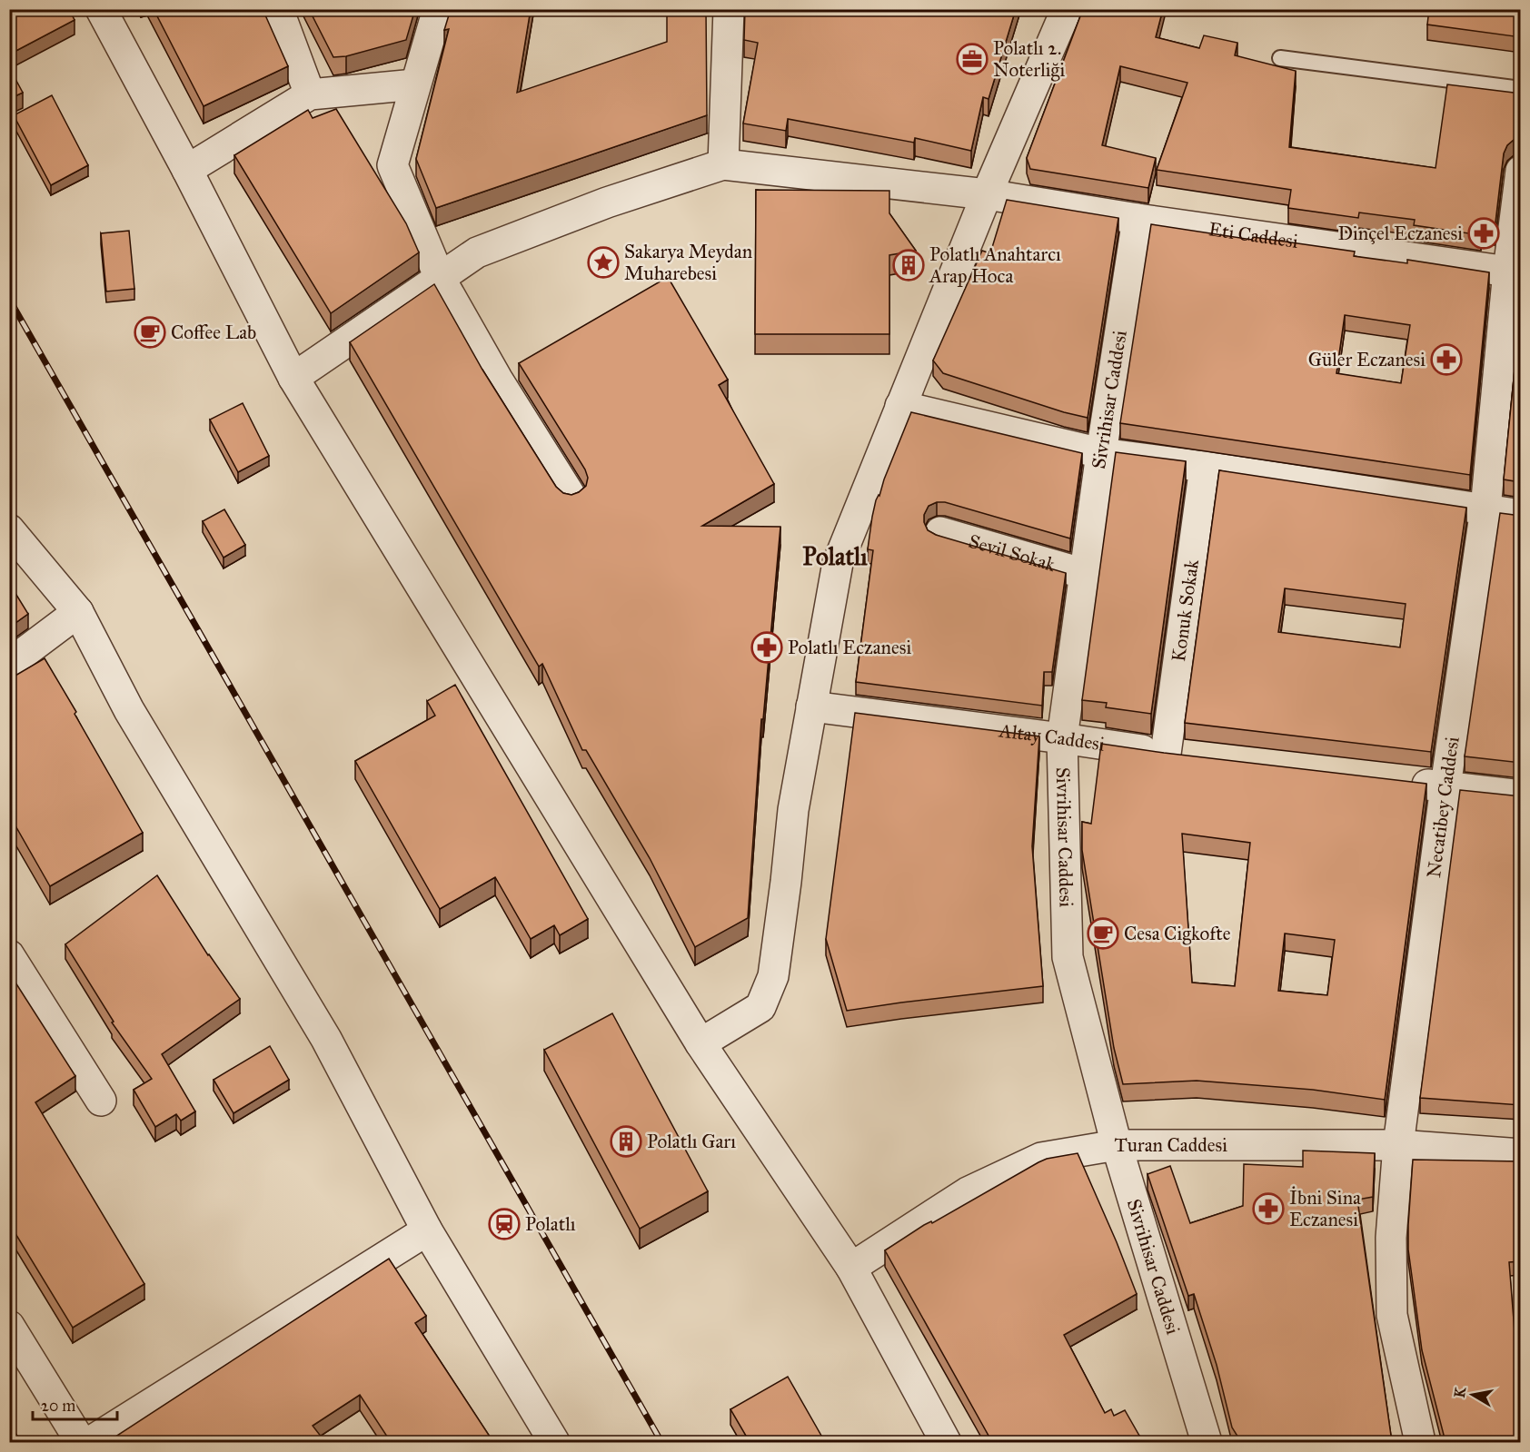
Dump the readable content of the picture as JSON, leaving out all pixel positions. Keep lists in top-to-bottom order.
{
  "streets": {
    "street": [
      "Eti Caddesi",
      "Sivrihisar Caddesi",
      "Sevil Sokak",
      "Konuk Sokak",
      "Altay Caddesi",
      "Necatibey Caddesi",
      "Turan Caddesi"
    ]
  },
  "crossings": [
    ["Eti Caddesi", "Sivrihisar Caddesi"],
    ["Eti Caddesi", "Necatibey Caddesi"],
    ["Sivrihisar Caddesi", "Sevil Sokak"],
    ["Sivrihisar Caddesi", "Altay Caddesi"],
    ["Sivrihisar Caddesi", "Turan Caddesi"],
    ["Konuk Sokak", "Altay Caddesi"],
    ["Necatibey Caddesi", "Turan Caddesi"]
  ],
  "districts": ["Polatlı"],
  "places": {
    "office": ["Polatlı 2. Noterliği"],
    "pharmacy": [
      "Dinçel Eczanesi",
      "Güler Eczanesi",
      "Polatlı Eczanesi",
      "İbni Sina Eczanesi"
    ],
    "place": ["Sakarya Meydan Muharebesi"],
    "building": ["Polatlı Anahtarcı Arap Hoca", "Polatlı Garı"],
    "cafe": ["Coffee Lab", "Cesa Cigkofte"],
    "station": ["Polatlı"]
  },
  "scale_bar": "20 m",
  "north": "left"
}
